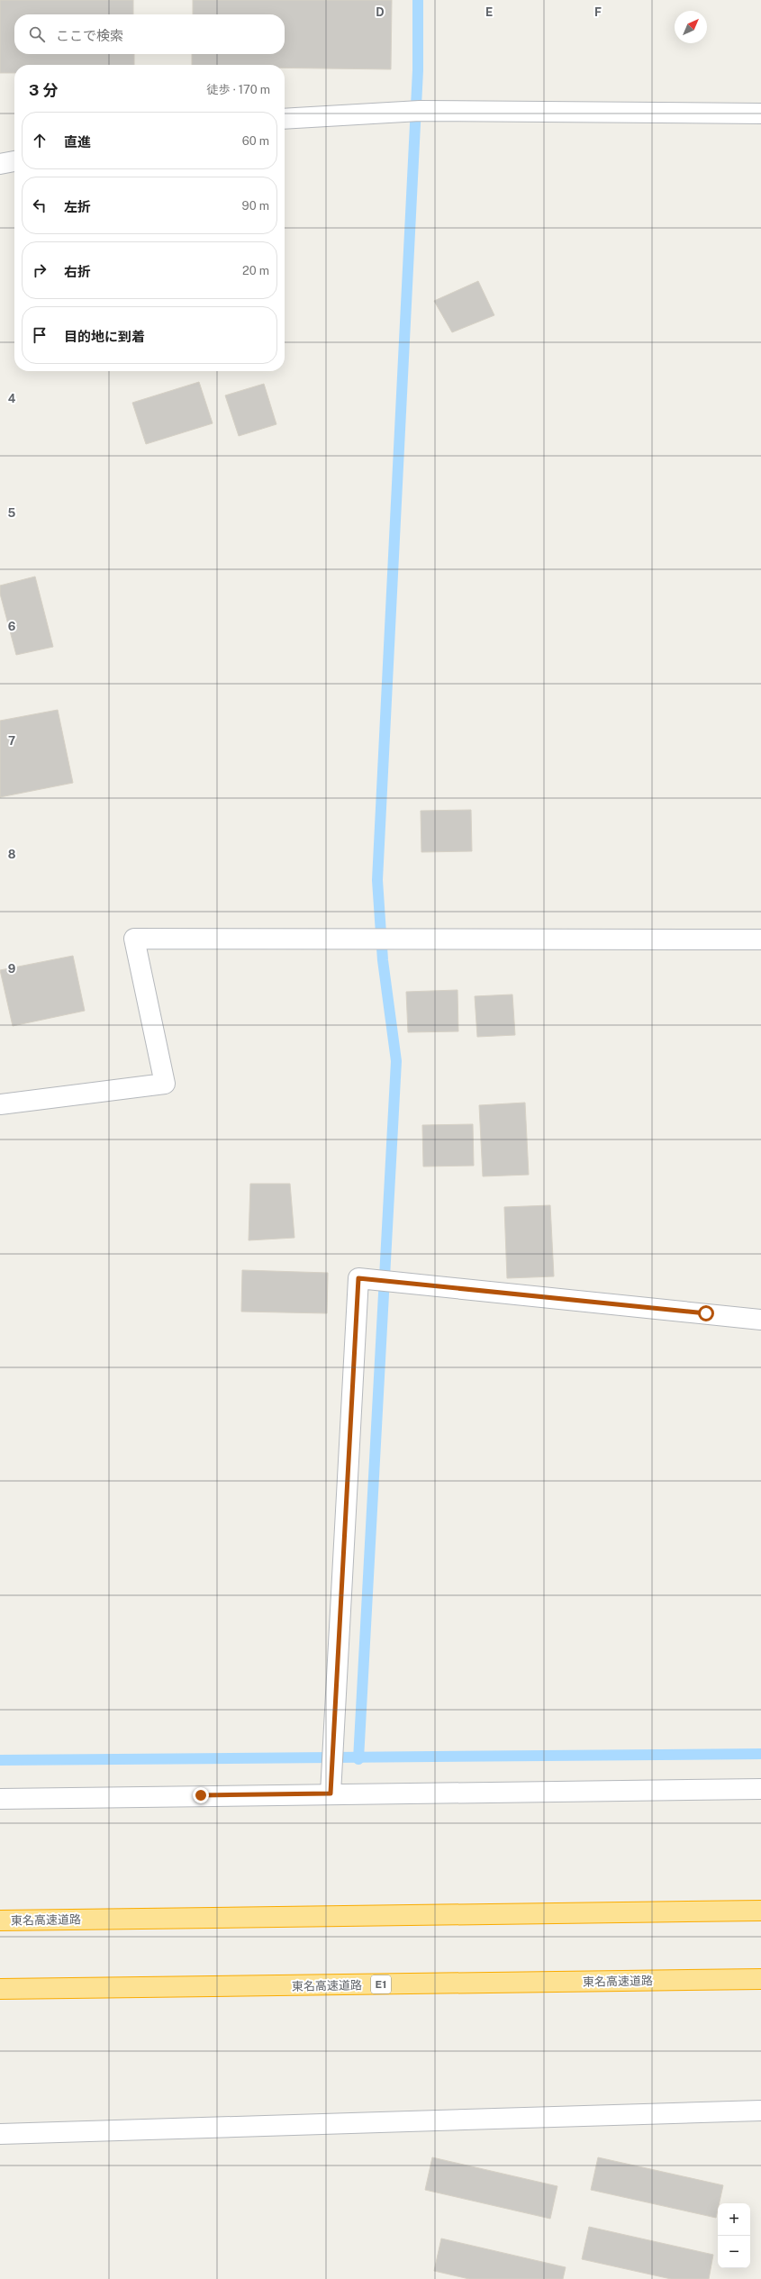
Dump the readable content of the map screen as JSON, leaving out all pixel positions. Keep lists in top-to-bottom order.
{
  "streets": {
    "highway": ["東名高速道路", "E1"]
  },
  "north": "top right",
  "page": {
    "search": "ここで検索",
    "heading": ["3 分", "徒歩 · 170 m"],
    "list": [
      ["直進", "60 m"],
      ["左折", "90 m"],
      ["右折", "20 m"],
      "目的地に到着"
    ],
    "map_buttons": ["+", "−"]
  },
  "grid": {
    "columns": ["D", "E", "F"],
    "rows": [
      "4",
      "5",
      "6",
      "7",
      "8",
      "9"
    ]
  }
}
